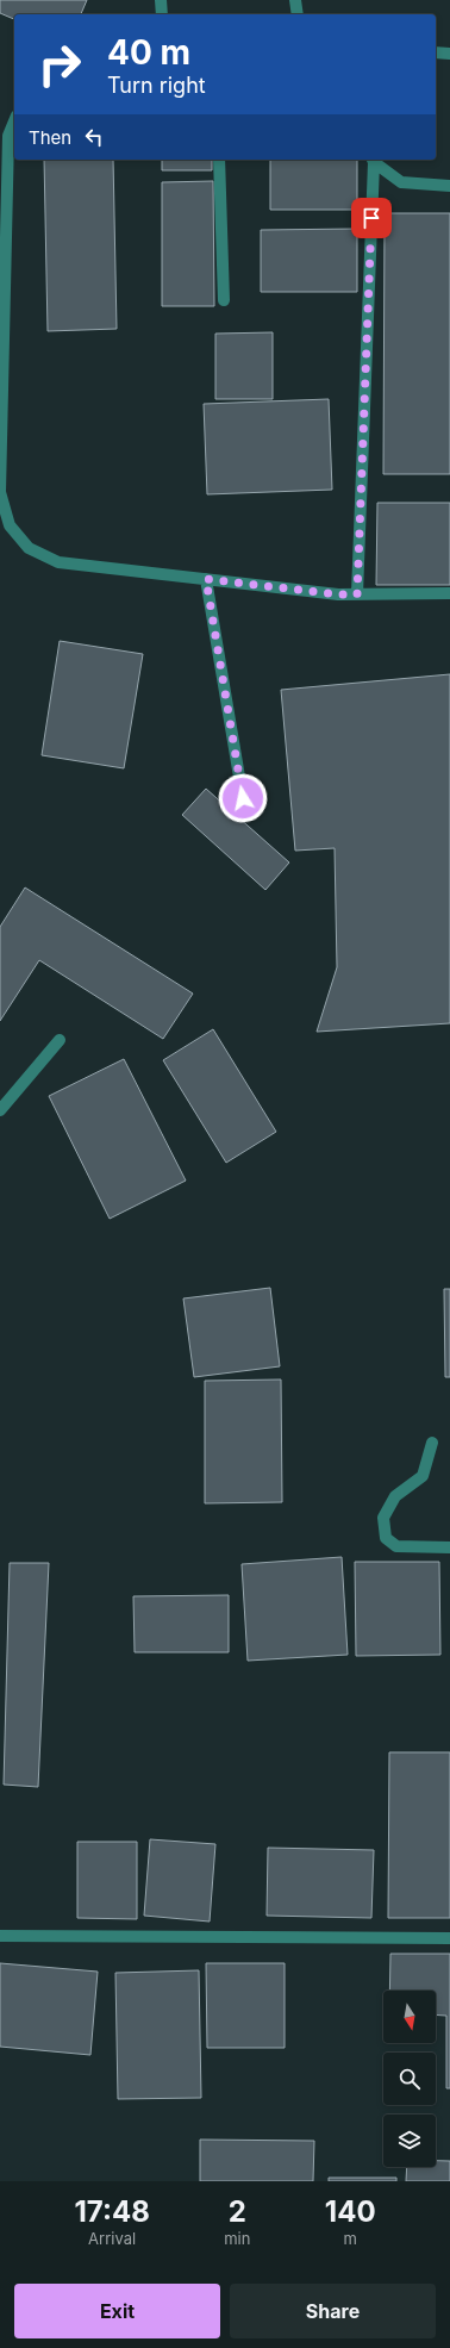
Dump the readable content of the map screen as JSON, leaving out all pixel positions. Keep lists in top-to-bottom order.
{
  "north": "bottom",
  "page": {
    "turn": ["40 m", "Turn right"],
    "then": "Then",
    "eta": [
      "17:48",
      "Arrival",
      "2",
      "min",
      "140",
      "m"
    ],
    "buttons": ["Exit", "Share"]
  }
}
